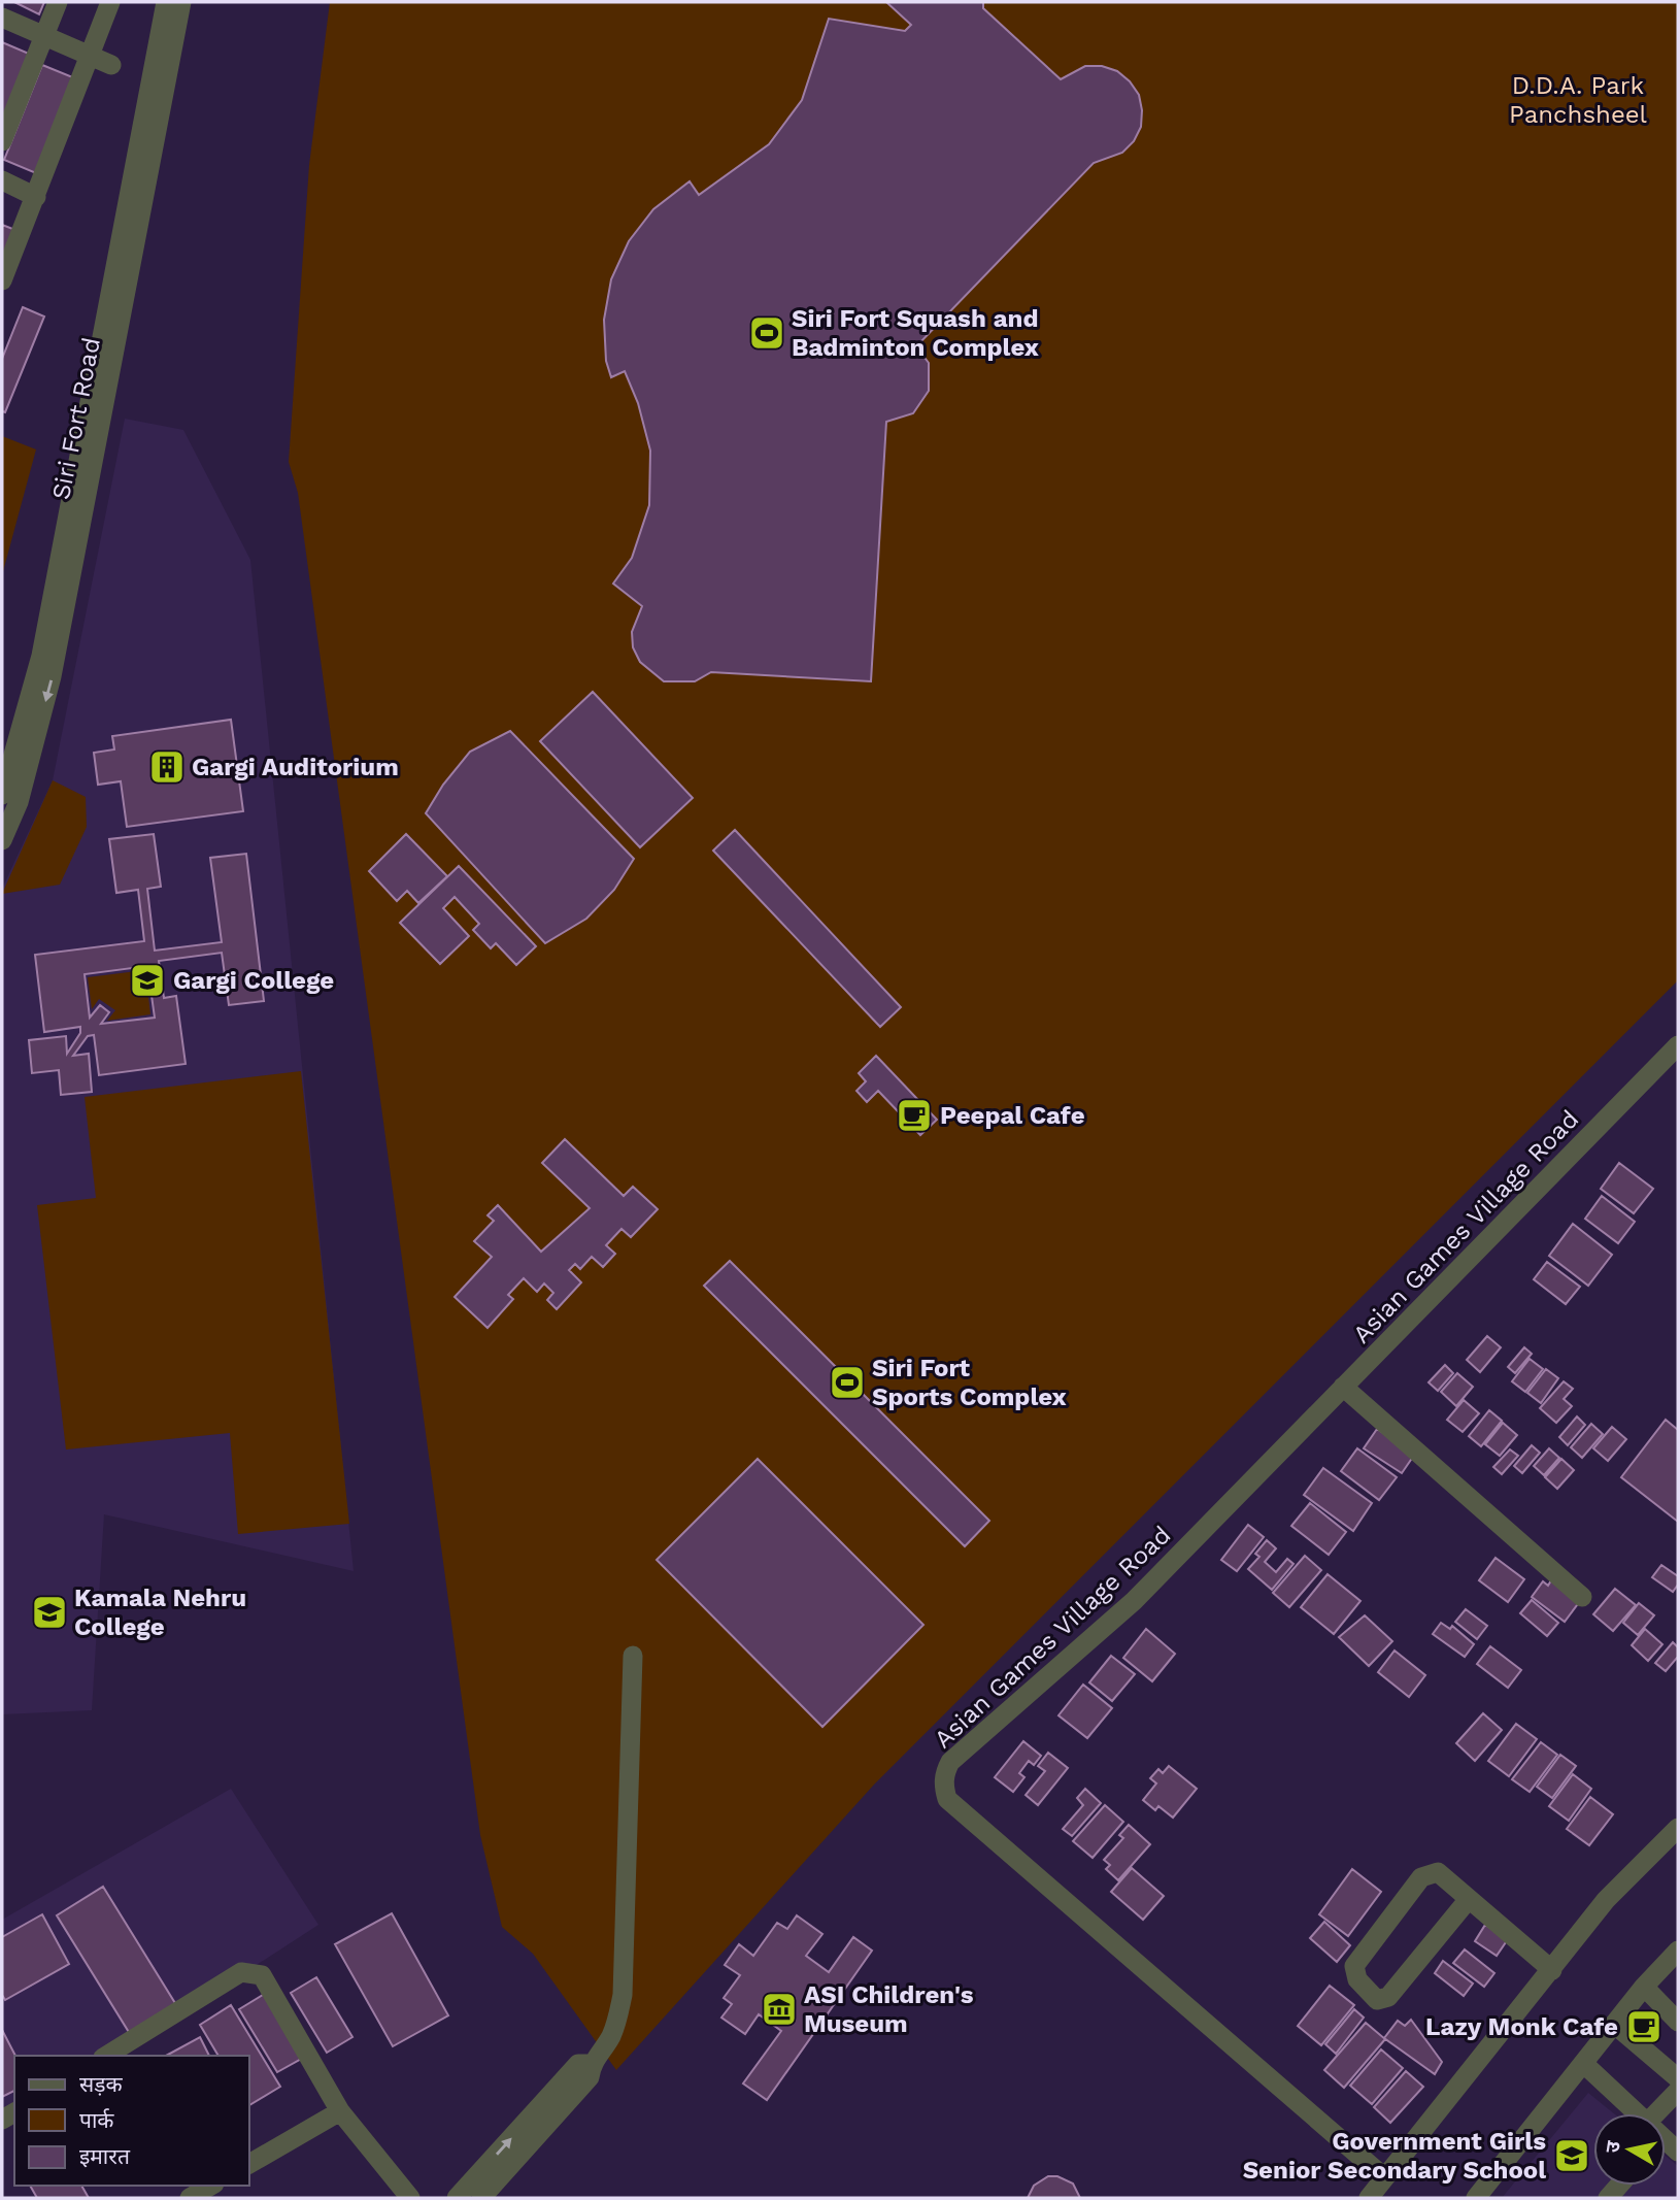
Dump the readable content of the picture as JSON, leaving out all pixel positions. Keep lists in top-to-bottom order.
{
  "streets": {
    "street": ["Siri Fort Road", "Asian Games Village Road"]
  },
  "parks": ["D.D.A. Park Panchsheel"],
  "places": {
    "sports": ["Siri Fort Squash and Badminton Complex", "Siri Fort Sports Complex"],
    "building": ["Gargi Auditorium"],
    "school or university": ["Gargi College", "Kamala Nehru College", "Government Girls Senior Secondary School"],
    "cafe": ["Peepal Cafe", "Lazy Monk Cafe"],
    "museum": ["ASI Children's Museum"]
  },
  "legend": ["सड़क", "पार्क", "इमारत"],
  "north": "left"
}
